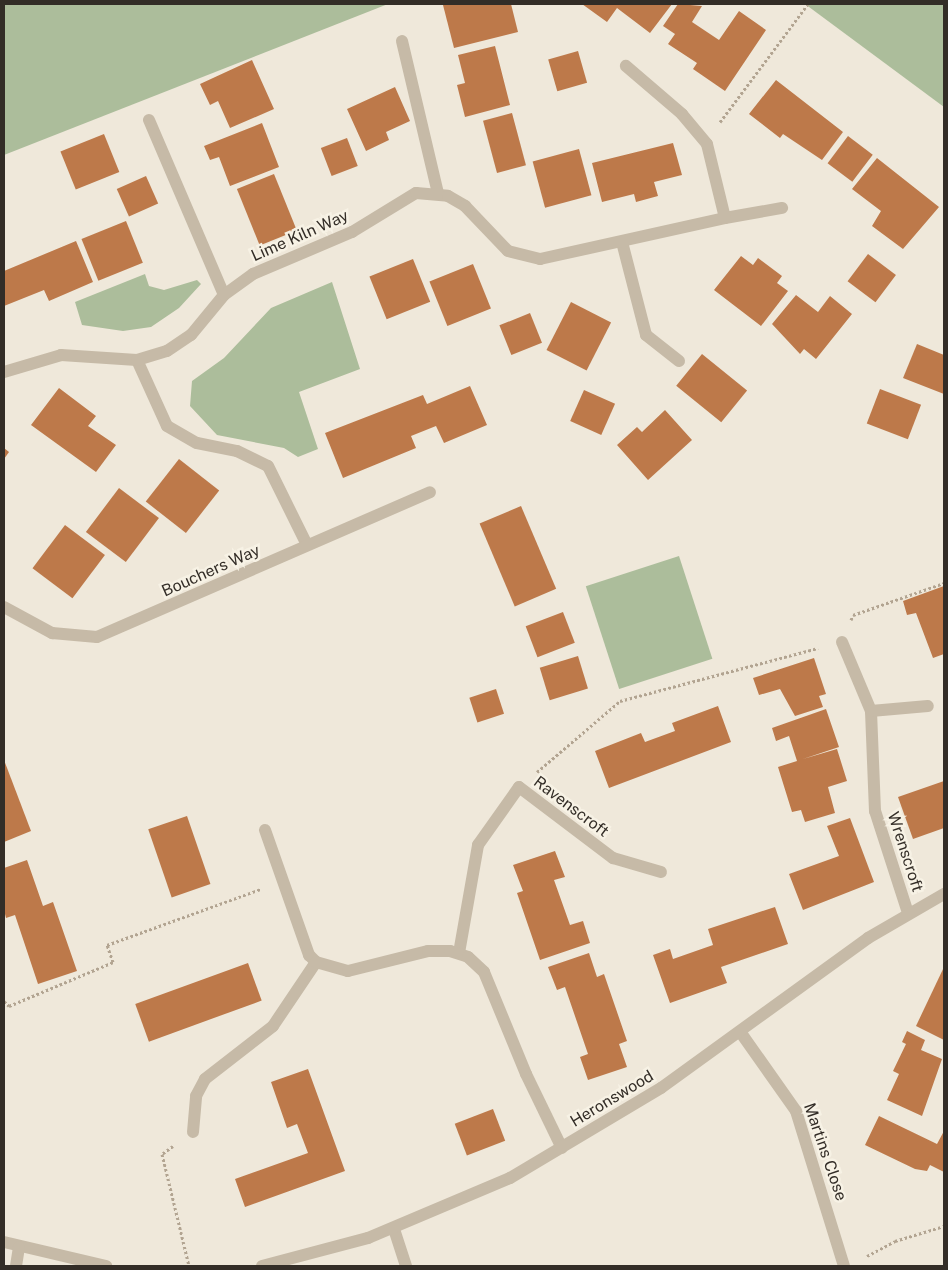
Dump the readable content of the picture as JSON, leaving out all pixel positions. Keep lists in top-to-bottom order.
{
  "streets": {
    "street": [
      "Lime Kiln Way",
      "Bouchers Way",
      "Ravenscroft",
      "Wrenscroft",
      "Heronswood",
      "Martins Close"
    ]
  },
  "crossings": [
    ["Wrenscroft", "Heronswood"],
    ["Heronswood", "Martins Close"]
  ]
}
